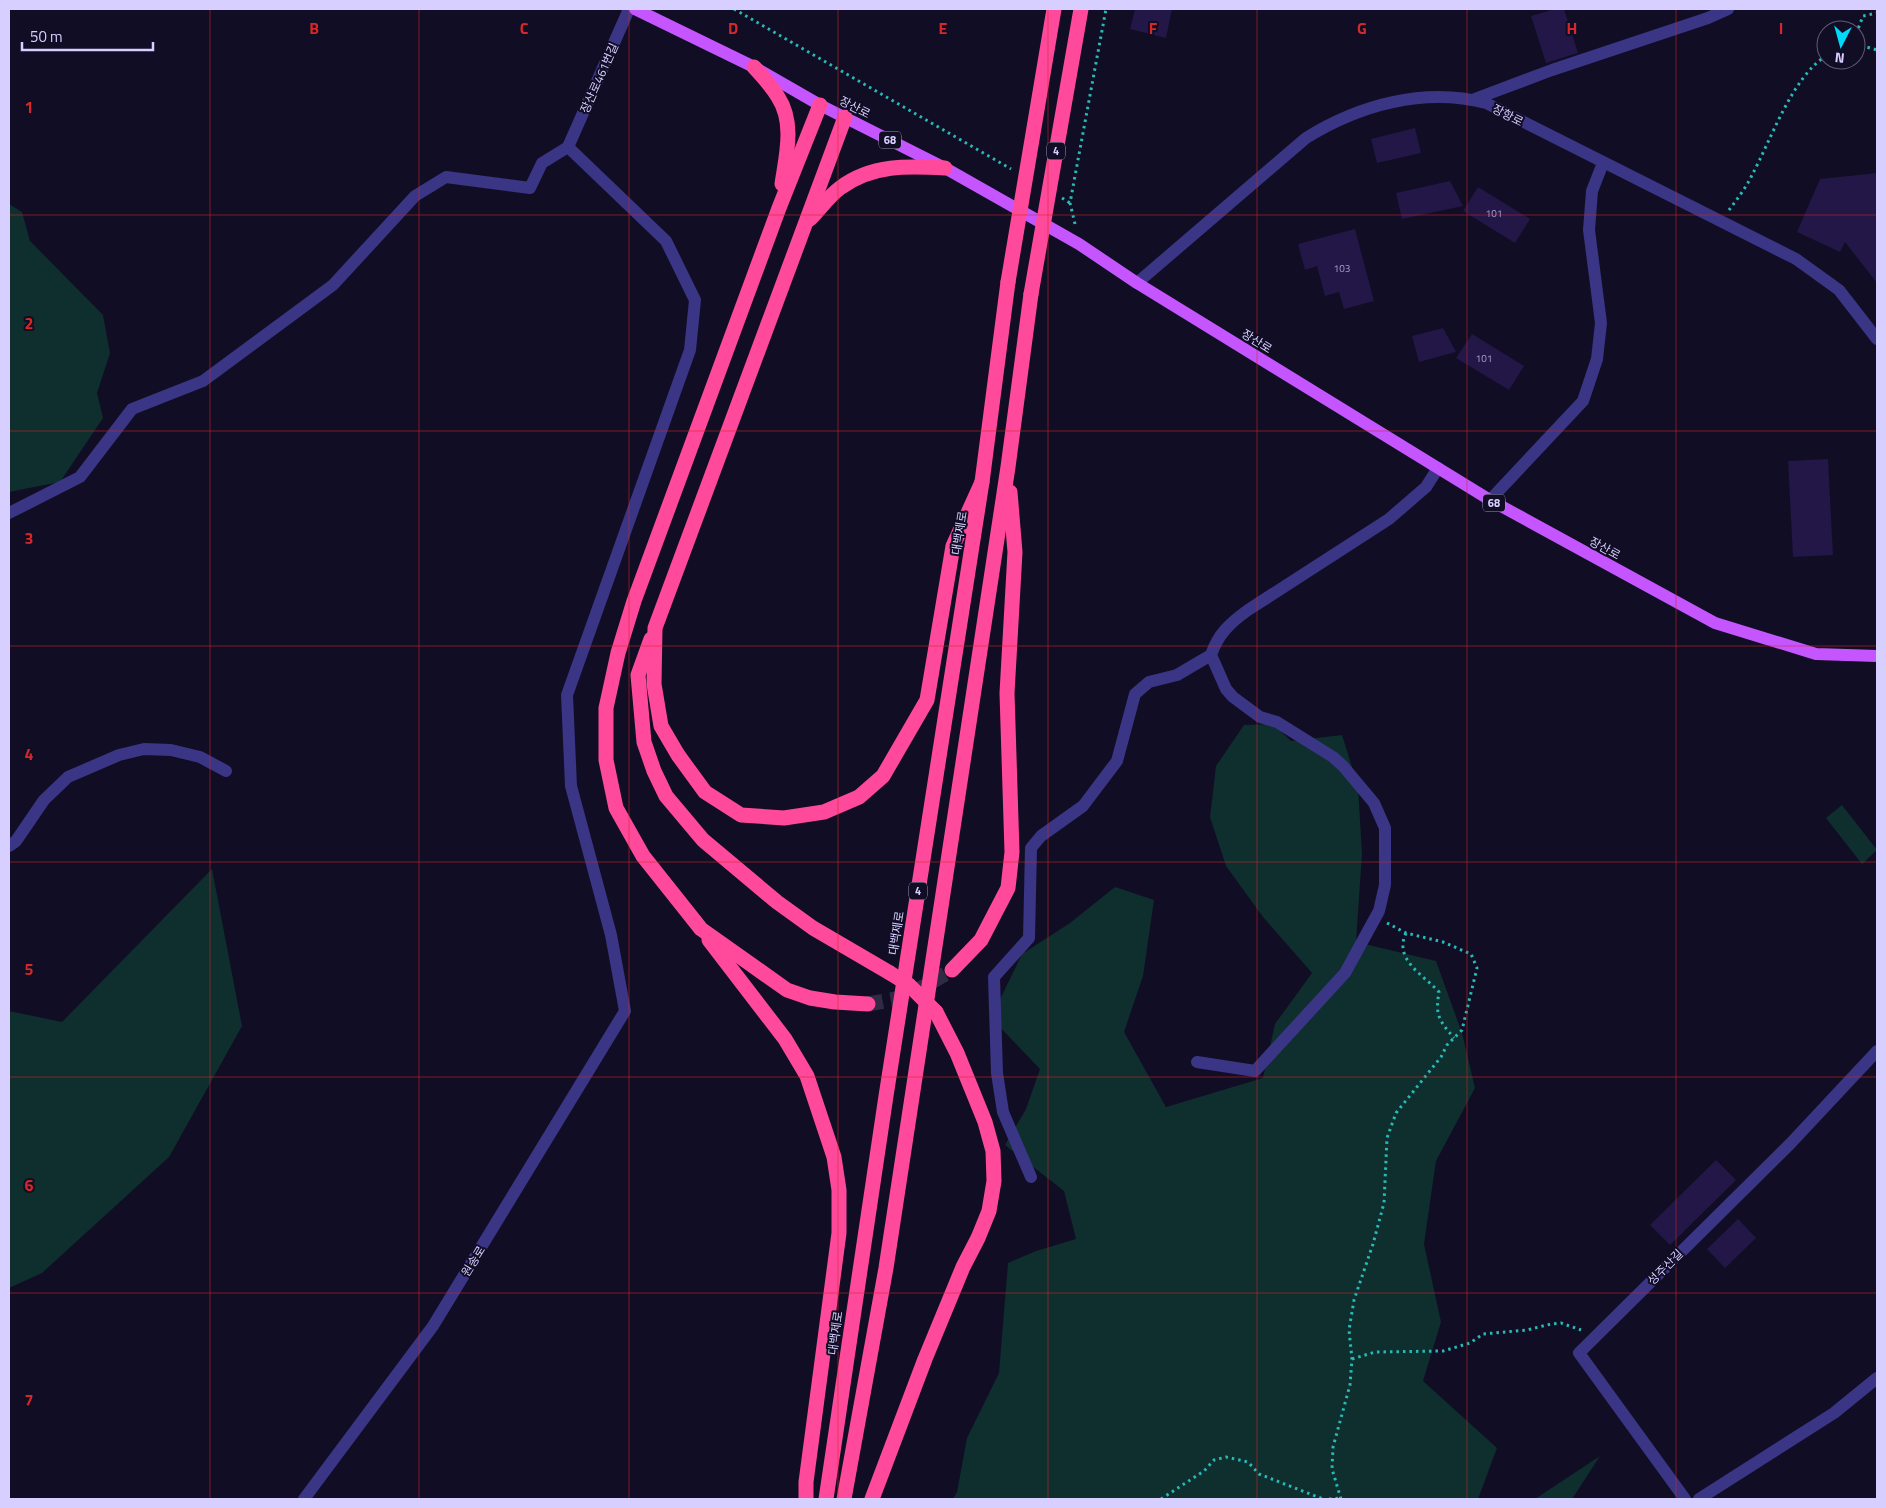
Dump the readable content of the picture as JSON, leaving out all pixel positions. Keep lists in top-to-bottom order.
{
  "streets": {
    "highway": ["4", "대백제로"],
    "main road": ["장산로", "68"],
    "street": [
      "장산로461번길",
      "장항로",
      "원송로",
      "성주산길"
    ]
  },
  "crossings": [
    ["장산로461번길", "원송로"],
    ["장산로", "장항로"]
  ],
  "house_numbers": ["101", "103", "101"],
  "scale_bar": "50 m",
  "north": "bottom",
  "grid": {
    "columns": [
      "B",
      "C",
      "D",
      "E",
      "F",
      "G",
      "H",
      "I"
    ],
    "rows": [
      "1",
      "2",
      "3",
      "4",
      "5",
      "6",
      "7"
    ]
  }
}
